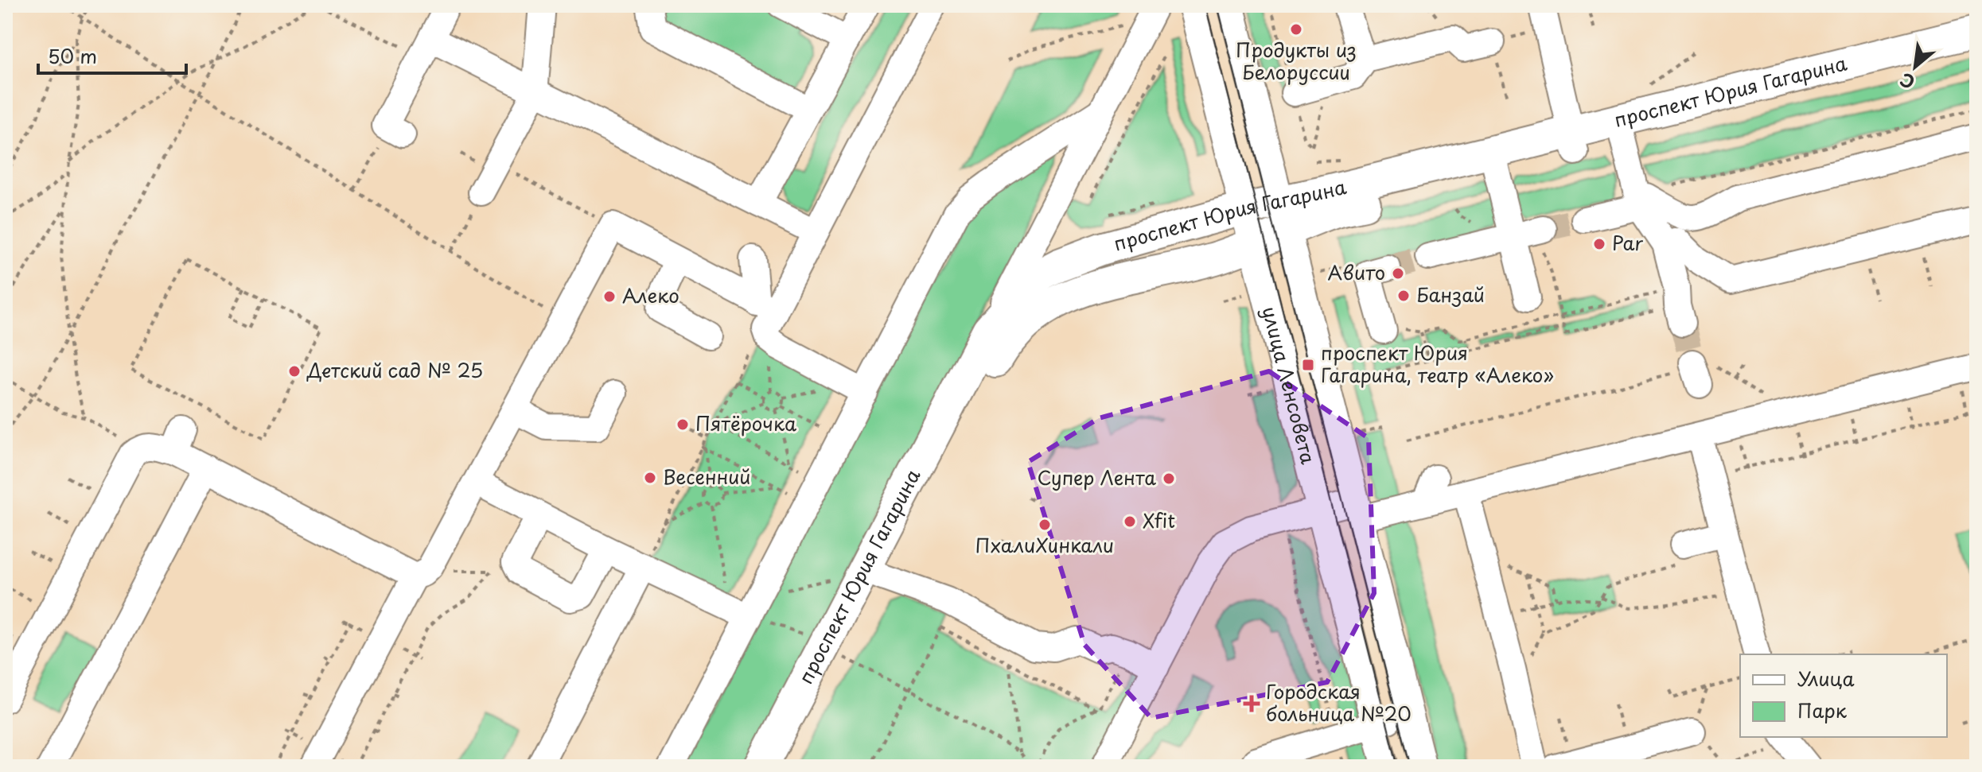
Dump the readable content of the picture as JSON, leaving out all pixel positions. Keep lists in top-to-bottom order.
{
  "streets": {
    "main road": ["проспект Юрия Гагарина"],
    "street": ["улица Ленсовета"]
  },
  "crossings": [
    ["проспект Юрия Гагарина", "улица Ленсовета"]
  ],
  "places": {
    "other": [
      "Продукты из Белоруссии",
      "Par",
      "Авито",
      "Банзай",
      "Алеко",
      "Детский сад № 25",
      "Пятёрочка",
      "Весенний",
      "Супер Лента",
      "Xfit",
      "ПхалиХинкали"
    ],
    "transit": ["проспект Юрия Гагарина, театр «Алеко»"],
    "health": ["Городская больница №20"]
  },
  "legend": ["Улица", "Парк"],
  "scale_bar": "50 m",
  "north": "bottom left"
}
